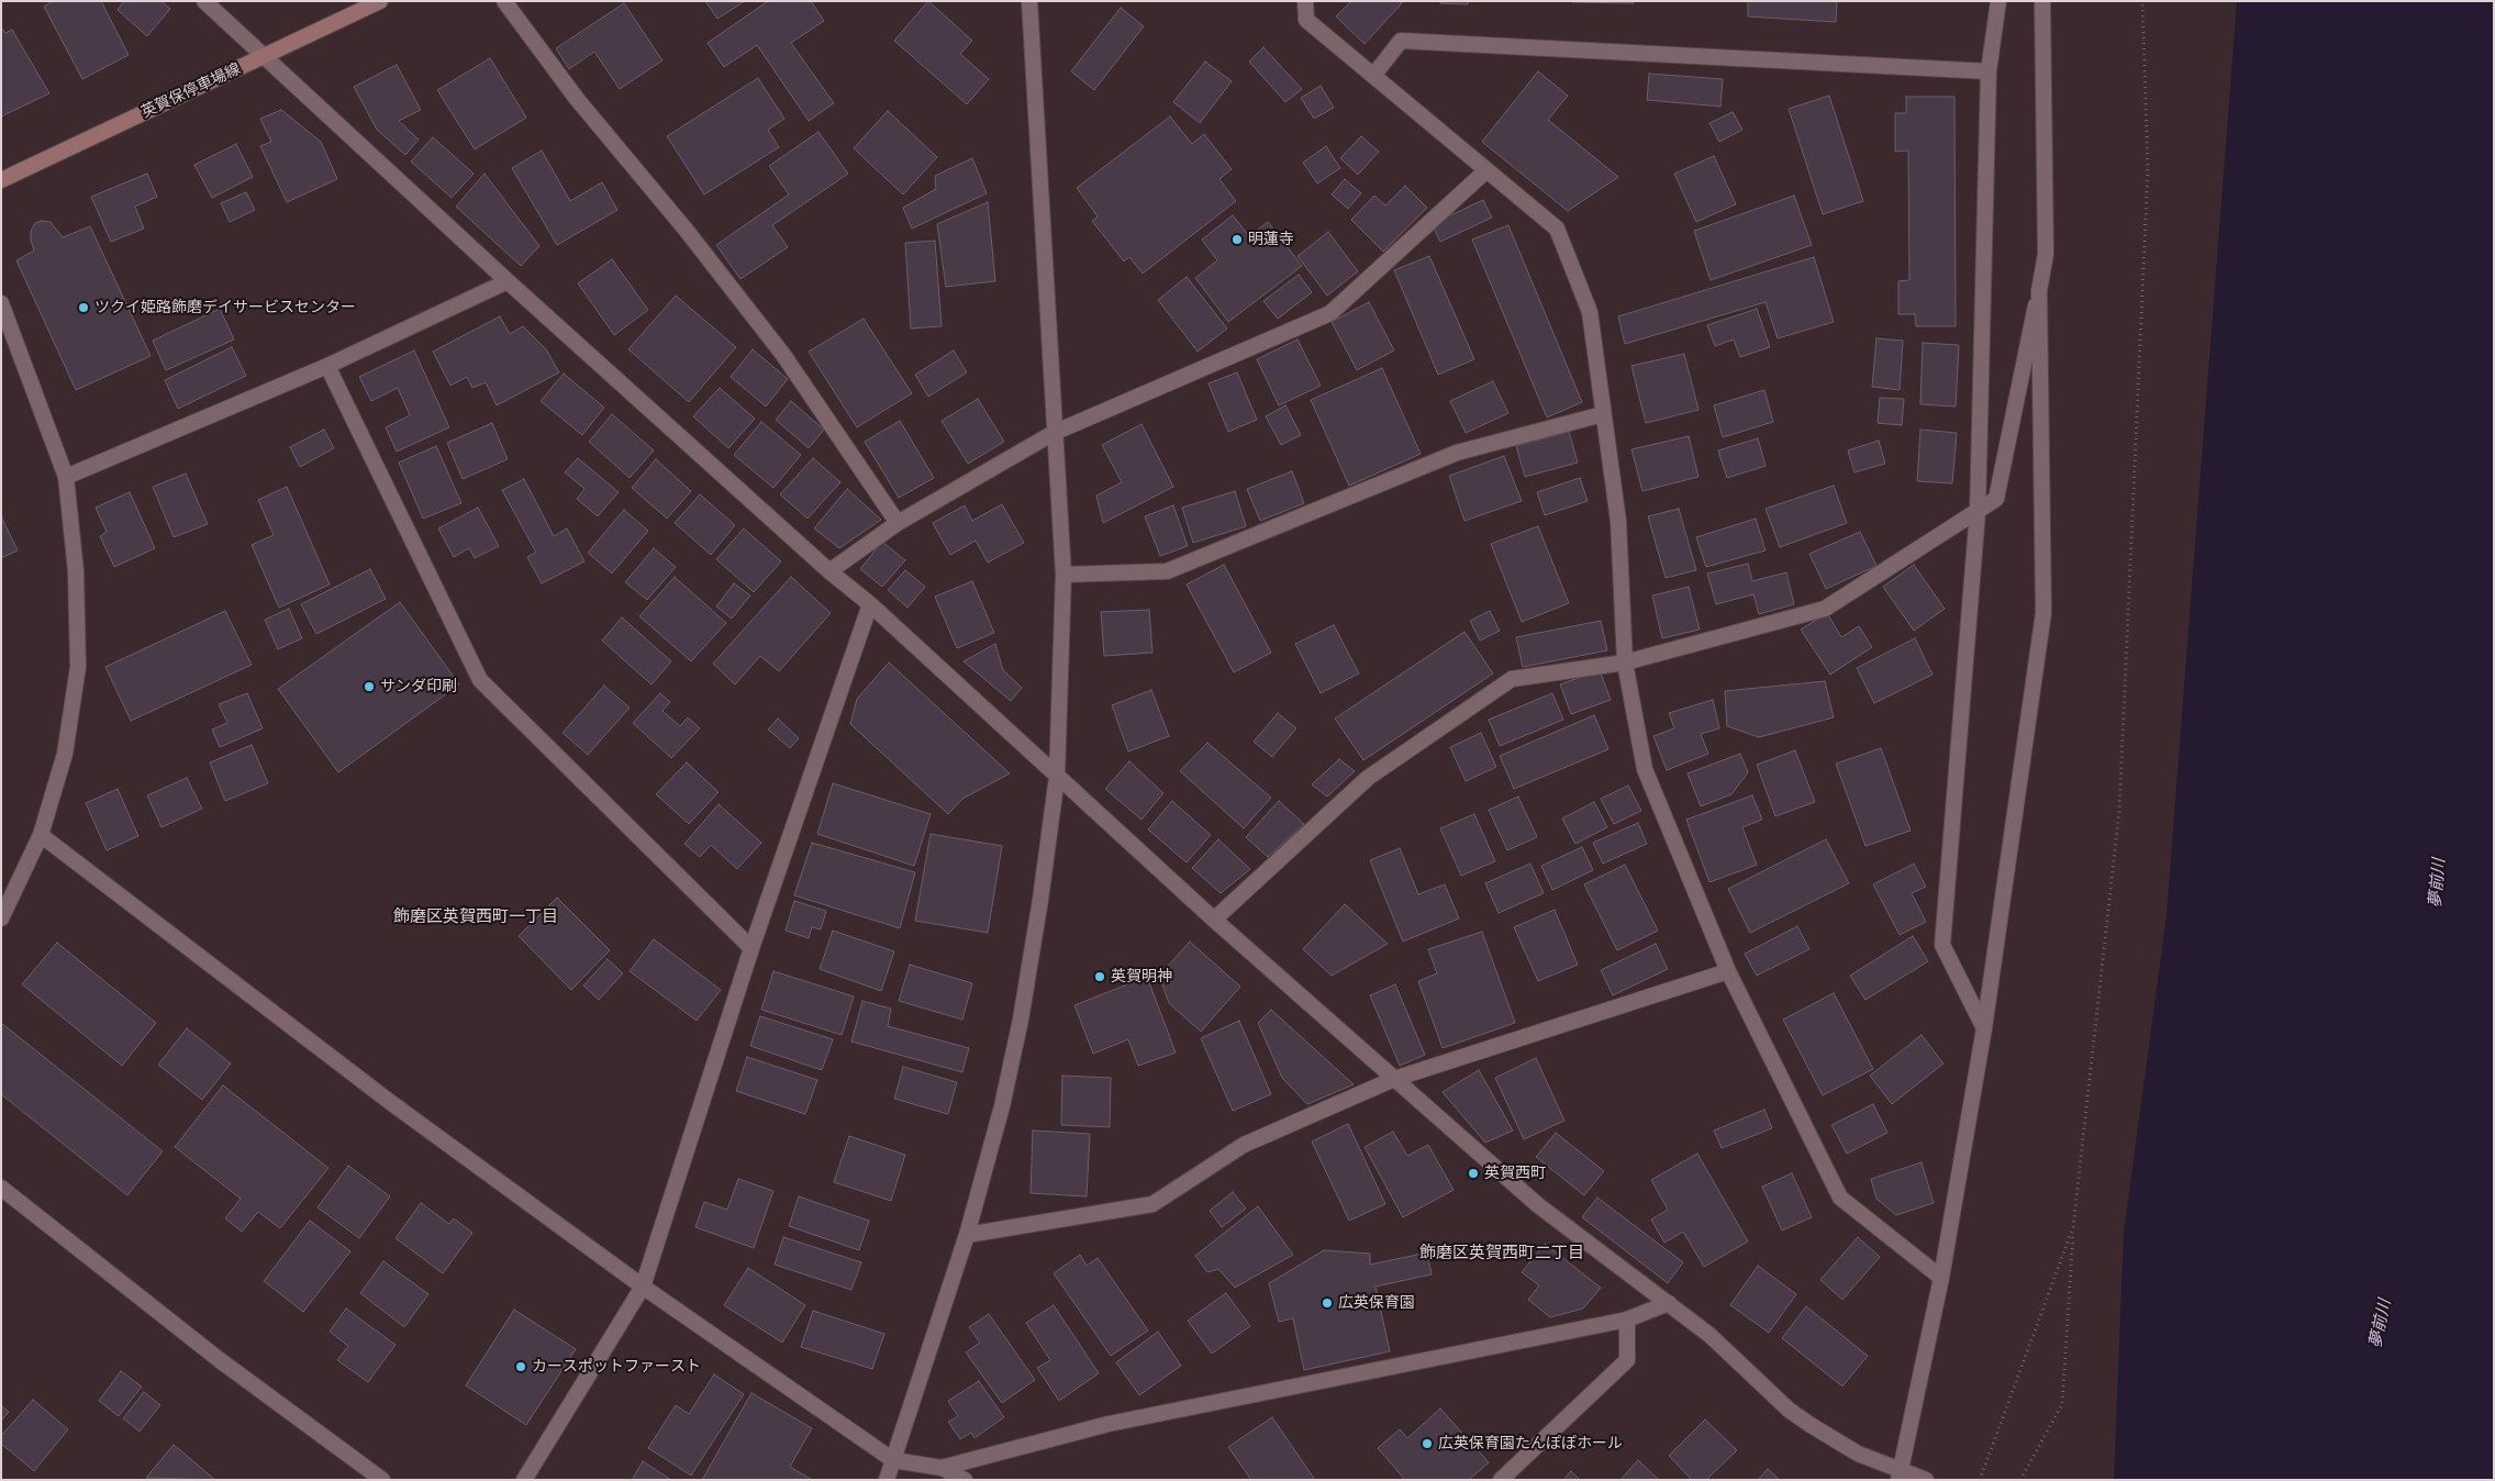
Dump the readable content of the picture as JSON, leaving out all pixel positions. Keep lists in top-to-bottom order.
{
  "streets": {
    "main road": ["英賀保停車場線"]
  },
  "districts": ["飾磨区英賀西町一丁目", "飾磨区英賀西町二丁目"],
  "water": ["夢前川"],
  "places": [
    "明蓮寺",
    "ツクイ姫路飾磨デイサービスセンター",
    "サンダ印刷",
    "英賀明神",
    "英賀西町",
    "広英保育園",
    "カースポットファースト",
    "広英保育園たんぽぽホール"
  ]
}
